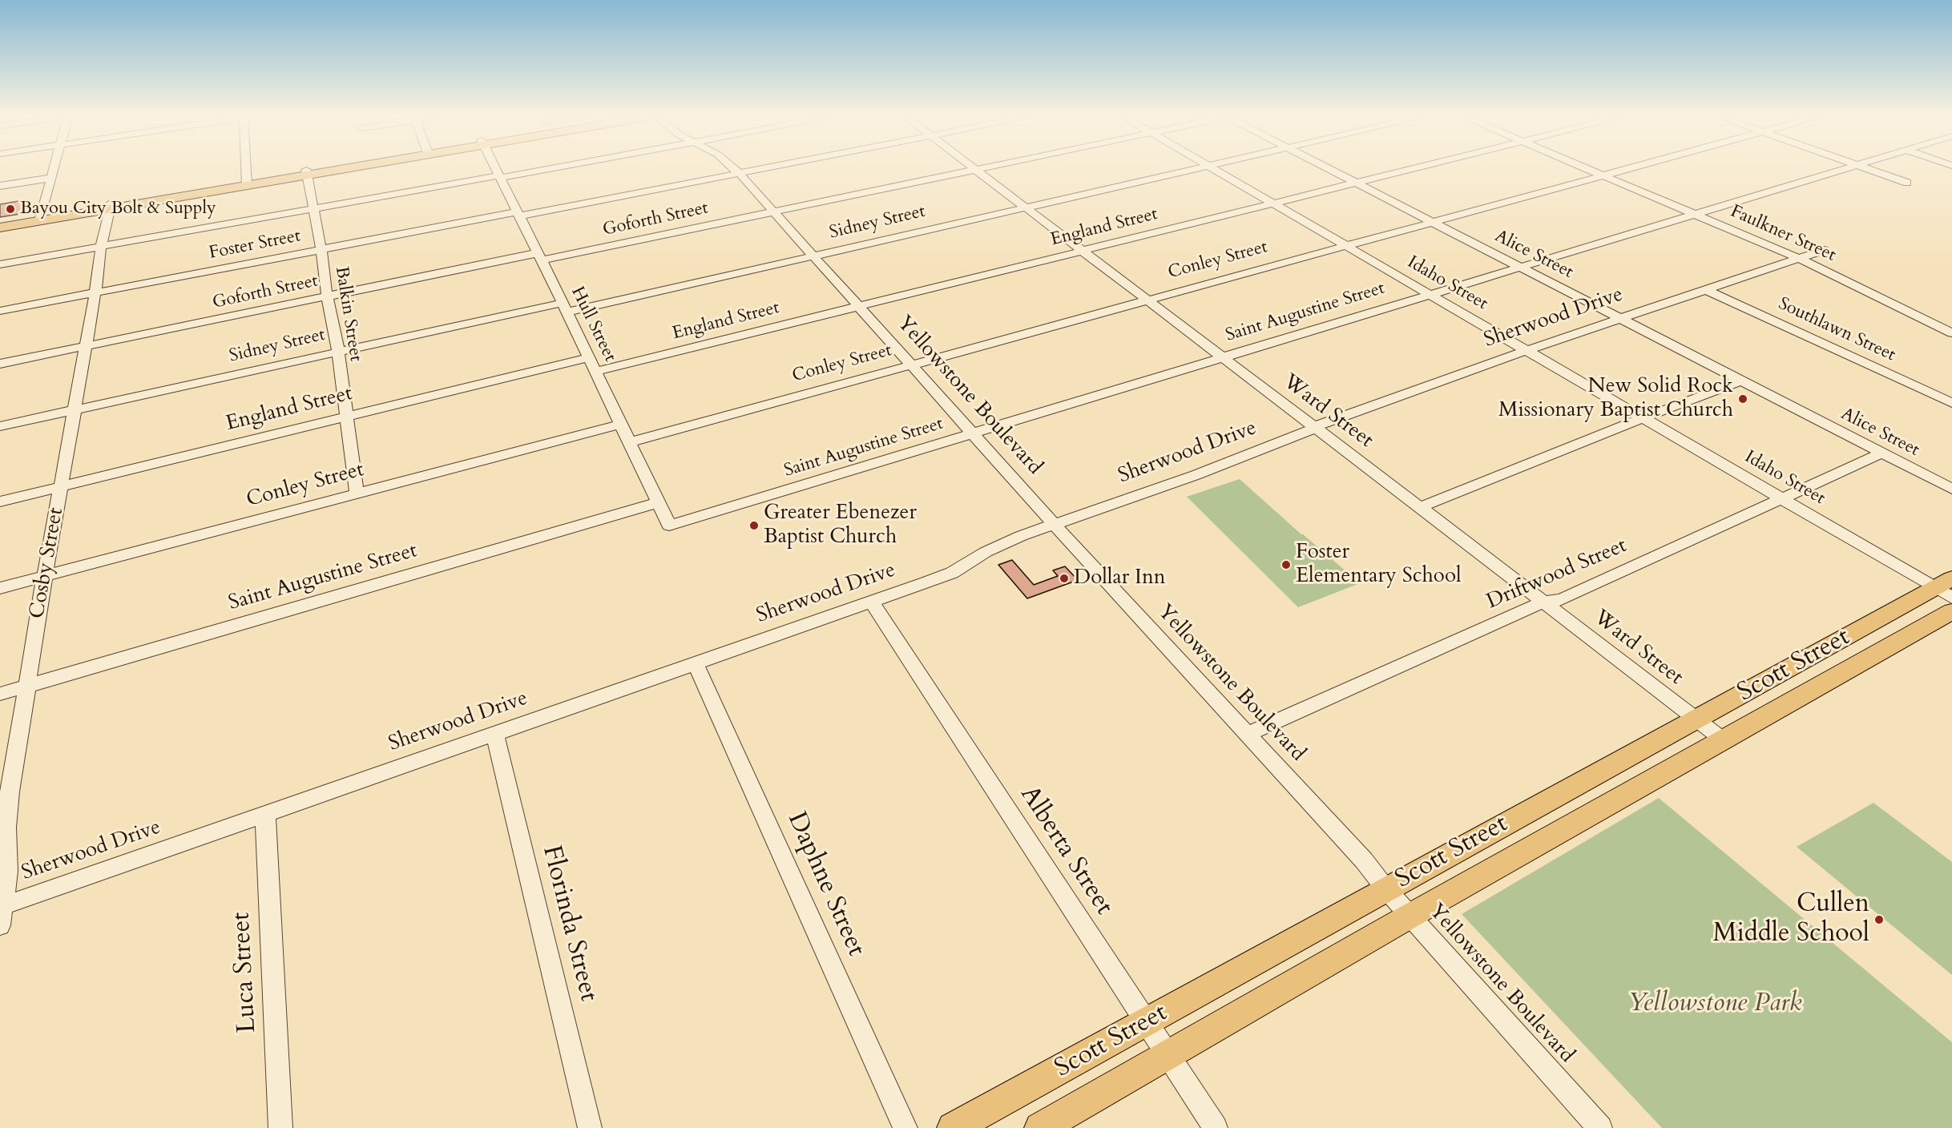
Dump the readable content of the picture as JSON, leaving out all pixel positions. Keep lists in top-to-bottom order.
{
  "streets": {
    "main road": ["Scott Street"],
    "street": [
      "Goforth Street",
      "Sidney Street",
      "England Street",
      "Faulkner Street",
      "Foster Street",
      "Alice Street",
      "Conley Street",
      "Idaho Street",
      "Saint Augustine Street",
      "Balkin Street",
      "Sherwood Drive",
      "Hull Street",
      "Southlawn Street",
      "Yellowstone Boulevard",
      "Ward Street",
      "Cosby Street",
      "Driftwood Street",
      "Alberta Street",
      "Daphne Street",
      "Florinda Street",
      "Luca Street"
    ]
  },
  "crossings": [
    ["Goforth Street", "Balkin Street"],
    ["Goforth Street", "Hull Street"],
    ["Goforth Street", "Yellowstone Boulevard"],
    ["Goforth Street", "Ward Street"],
    ["Goforth Street", "Cosby Street"],
    ["Sidney Street", "Balkin Street"],
    ["Sidney Street", "Hull Street"],
    ["Sidney Street", "Yellowstone Boulevard"],
    ["Sidney Street", "Ward Street"],
    ["Sidney Street", "Cosby Street"],
    ["England Street", "Alice Street"],
    ["England Street", "Idaho Street"],
    ["England Street", "Balkin Street"],
    ["England Street", "Hull Street"],
    ["England Street", "Yellowstone Boulevard"],
    ["England Street", "Ward Street"],
    ["England Street", "Cosby Street"],
    ["Faulkner Street", "Conley Street"],
    ["Faulkner Street", "Saint Augustine Street"],
    ["Faulkner Street", "Sherwood Drive"],
    ["Foster Street", "Balkin Street"],
    ["Foster Street", "Hull Street"],
    ["Foster Street", "Yellowstone Boulevard"],
    ["Foster Street", "Cosby Street"],
    ["Alice Street", "Conley Street"],
    ["Alice Street", "Saint Augustine Street"],
    ["Alice Street", "Sherwood Drive"],
    ["Alice Street", "Driftwood Street"],
    ["Conley Street", "Idaho Street"],
    ["Conley Street", "Balkin Street"],
    ["Conley Street", "Hull Street"],
    ["Conley Street", "Yellowstone Boulevard"],
    ["Conley Street", "Ward Street"],
    ["Conley Street", "Cosby Street"],
    ["Idaho Street", "Saint Augustine Street"],
    ["Idaho Street", "Sherwood Drive"],
    ["Idaho Street", "Driftwood Street"],
    ["Idaho Street", "Scott Street"],
    ["Saint Augustine Street", "Hull Street"],
    ["Saint Augustine Street", "Yellowstone Boulevard"],
    ["Saint Augustine Street", "Ward Street"],
    ["Saint Augustine Street", "Cosby Street"],
    ["Sherwood Drive", "Southlawn Street"],
    ["Sherwood Drive", "Yellowstone Boulevard"],
    ["Sherwood Drive", "Ward Street"],
    ["Sherwood Drive", "Cosby Street"],
    ["Sherwood Drive", "Alberta Street"],
    ["Sherwood Drive", "Daphne Street"],
    ["Sherwood Drive", "Florinda Street"],
    ["Sherwood Drive", "Luca Street"],
    ["Yellowstone Boulevard", "Driftwood Street"],
    ["Yellowstone Boulevard", "Scott Street"],
    ["Ward Street", "Driftwood Street"],
    ["Ward Street", "Scott Street"],
    ["Scott Street", "Alberta Street"]
  ],
  "parks": ["Yellowstone Park"],
  "places": [
    "Bayou City Bolt & Supply",
    "New Solid Rock Missionary Baptist Church",
    "Greater Ebenezer Baptist Church",
    "Foster Elementary School",
    "Dollar Inn",
    "Cullen Middle School"
  ]
}
